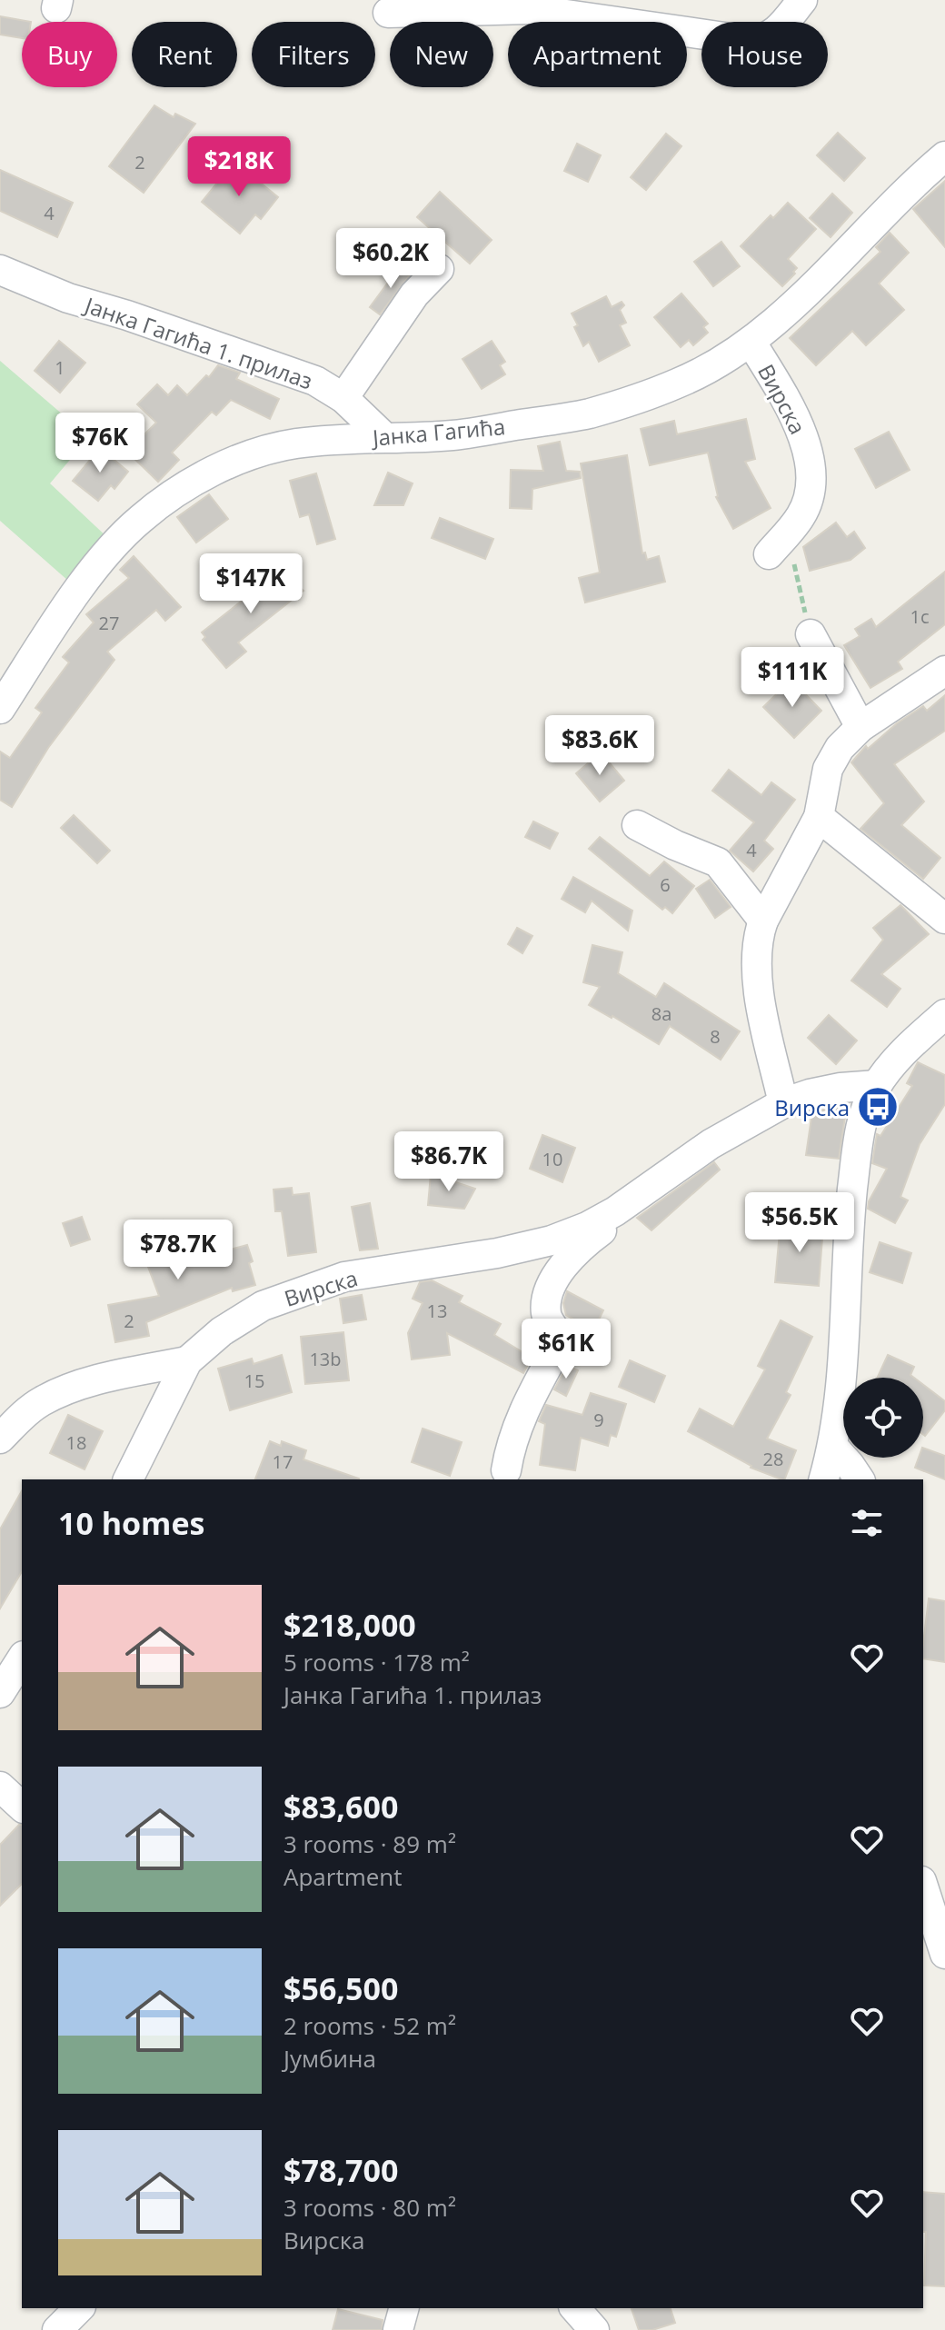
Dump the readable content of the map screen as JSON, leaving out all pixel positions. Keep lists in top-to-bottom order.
{
  "streets": {
    "street": ["Јанка Гагића 1. прилаз", "Вирска", "Јанка Гагића"]
  },
  "crossings": [
    ["Јанка Гагића 1. прилаз", "Јанка Гагића"],
    ["Вирска", "Јанка Гагића"]
  ],
  "places": {
    "bus stop": ["Вирска"]
  },
  "house_numbers": [
    "2",
    "4",
    "1",
    "1c",
    "27",
    "4",
    "6",
    "8a",
    "8",
    "10",
    "13",
    "2",
    "13b",
    "15",
    "9",
    "18",
    "28",
    "17"
  ],
  "page": {
    "chip": [
      "Buy",
      "Rent",
      "Filters",
      "New",
      "Apartment",
      "House"
    ],
    "price": [
      "$218K",
      "$60.2K",
      "$76K",
      "$147K",
      "$111K",
      "$83.6K",
      "$86.7K",
      "$56.5K",
      "$78.7K",
      "$61K"
    ],
    "heading": "10 homes",
    "list": [
      {
        "name": "$218,000",
        "note": "5 rooms · 178 m² · Јанка Гагића 1. прилаз"
      },
      {
        "name": "$83,600",
        "note": "3 rooms · 89 m² · Apartment"
      },
      {
        "name": "$56,500",
        "note": "2 rooms · 52 m² · Јумбина"
      },
      {
        "name": "$78,700",
        "note": "3 rooms · 80 m² · Вирска"
      }
    ]
  }
}
